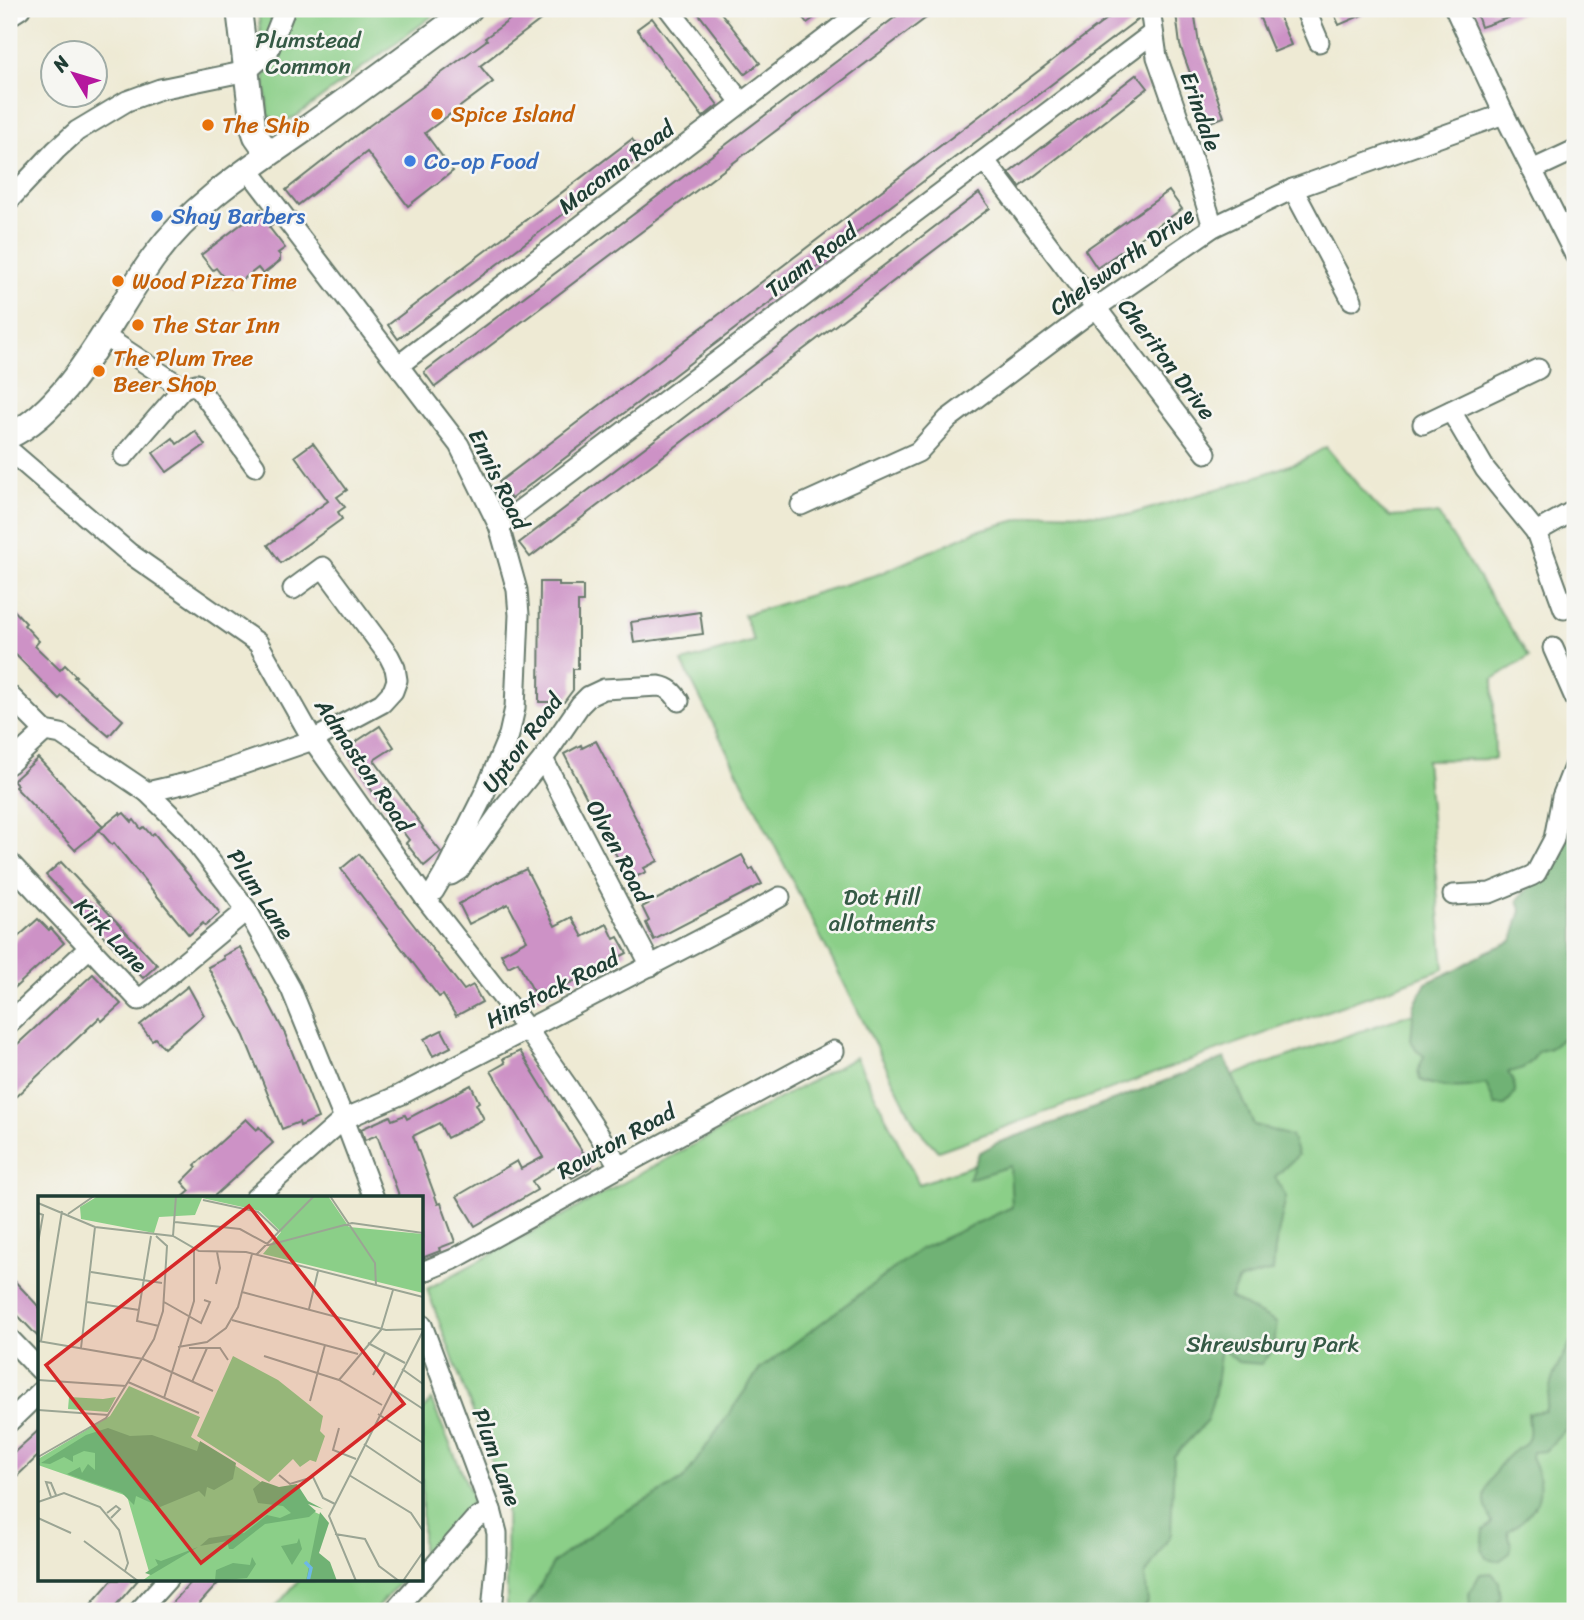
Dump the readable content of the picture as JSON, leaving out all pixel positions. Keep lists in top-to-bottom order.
{
  "streets": {
    "street": [
      "Erindale",
      "Macoma Road",
      "Tuam Road",
      "Chelsworth Drive",
      "Cheriton Drive",
      "Ennis Road",
      "Upton Road",
      "Admaston Road",
      "Olven Road",
      "Plum Lane",
      "Kirk Lane",
      "Hinstock Road",
      "Rowton Road"
    ]
  },
  "crossings": [
    ["Erindale", "Tuam Road"],
    ["Erindale", "Chelsworth Drive"],
    ["Macoma Road", "Ennis Road"],
    ["Tuam Road", "Cheriton Drive"],
    ["Tuam Road", "Ennis Road"],
    ["Chelsworth Drive", "Cheriton Drive"],
    ["Ennis Road", "Upton Road"],
    ["Ennis Road", "Admaston Road"],
    ["Upton Road", "Olven Road"],
    ["Admaston Road", "Hinstock Road"],
    ["Admaston Road", "Rowton Road"],
    ["Olven Road", "Hinstock Road"],
    ["Plum Lane", "Kirk Lane"],
    ["Plum Lane", "Hinstock Road"]
  ],
  "parks": ["Plumstead Common", "Dot Hill allotments", "Shrewsbury Park"],
  "places": [
    "Spice Island",
    "The Ship",
    "Co-op Food",
    "Shay Barbers",
    "Wood Pizza Time",
    "The Star Inn",
    "The Plum Tree Beer Shop"
  ],
  "north": "top left"
}
